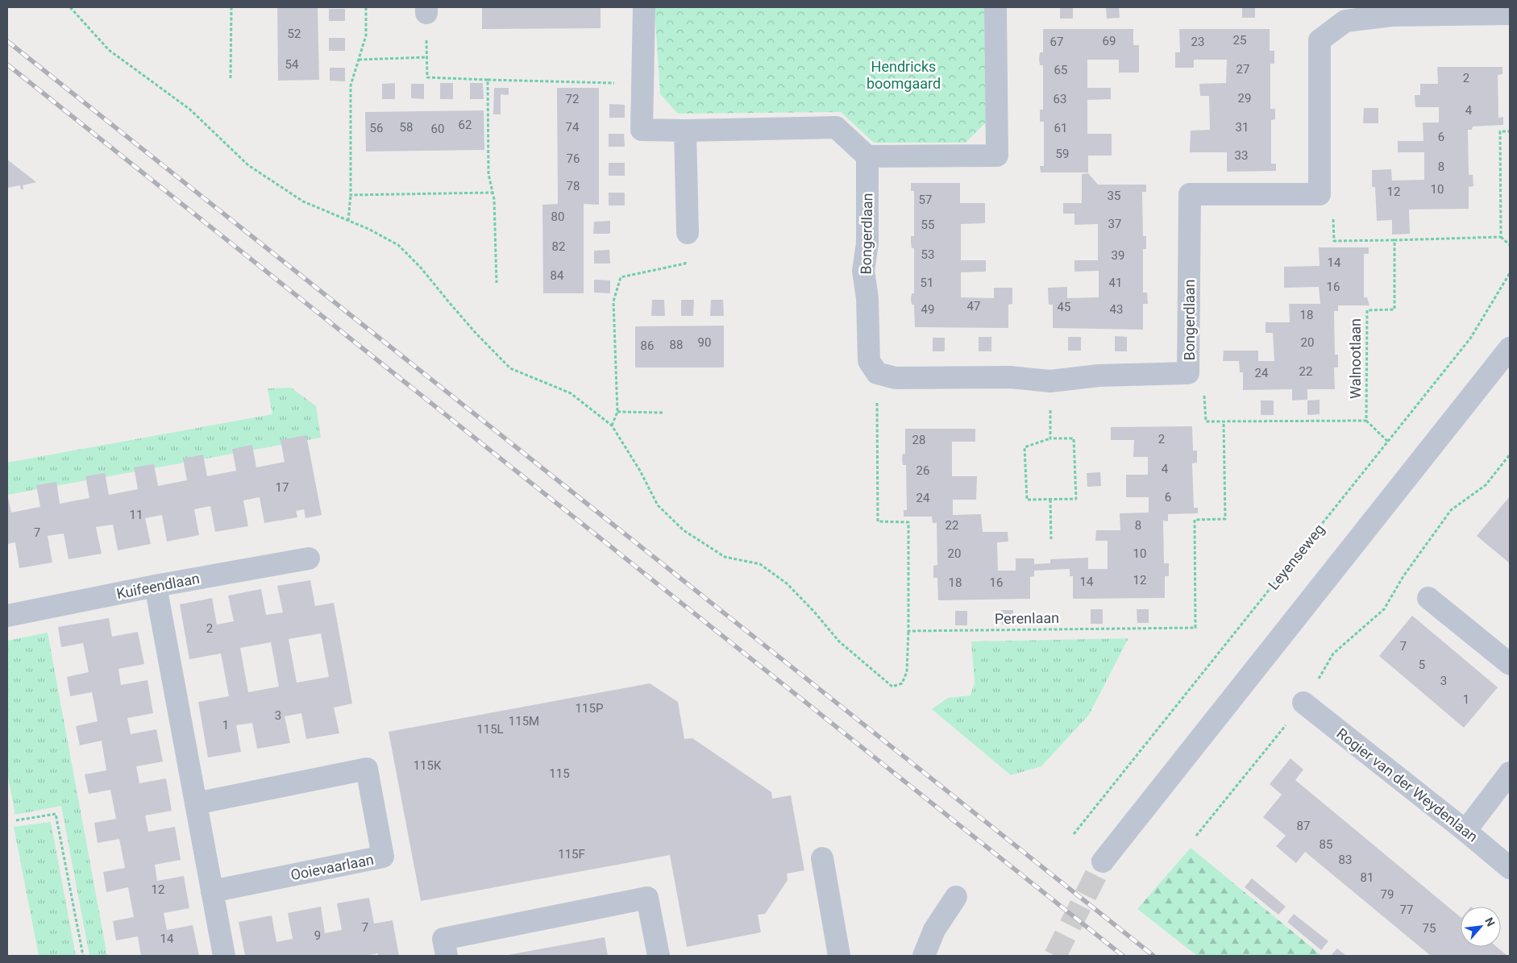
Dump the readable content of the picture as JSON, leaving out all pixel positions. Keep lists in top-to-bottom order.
{
  "streets": {
    "street": [
      "Bongerdlaan",
      "Kuifeendlaan",
      "Rogier van der Weydenlaan",
      "Ooievaarlaan"
    ],
    "path": ["Walnootlaan", "Leyenseweg", "Perenlaan"]
  },
  "parks": ["Hendricks boomgaard"],
  "house_numbers": [
    "52",
    "25",
    "69",
    "67",
    "23",
    "54",
    "27",
    "65",
    "2",
    "29",
    "72",
    "63",
    "4",
    "62",
    "58",
    "74",
    "31",
    "56",
    "61",
    "60",
    "6",
    "59",
    "33",
    "76",
    "8",
    "78",
    "10",
    "12",
    "35",
    "57",
    "80",
    "37",
    "55",
    "82",
    "53",
    "39",
    "14",
    "84",
    "51",
    "41",
    "16",
    "47",
    "45",
    "49",
    "43",
    "18",
    "90",
    "20",
    "88",
    "86",
    "22",
    "24",
    "2",
    "28",
    "4",
    "26",
    "17",
    "6",
    "24",
    "11",
    "22",
    "8",
    "7",
    "20",
    "10",
    "12",
    "14",
    "18",
    "16",
    "2",
    "7",
    "5",
    "3",
    "1",
    "115P",
    "3",
    "115M",
    "1",
    "115L",
    "115K",
    "115",
    "87",
    "85",
    "115F",
    "83",
    "81",
    "12",
    "79",
    "77",
    "7",
    "75",
    "9",
    "14"
  ],
  "north": "top right"
}
